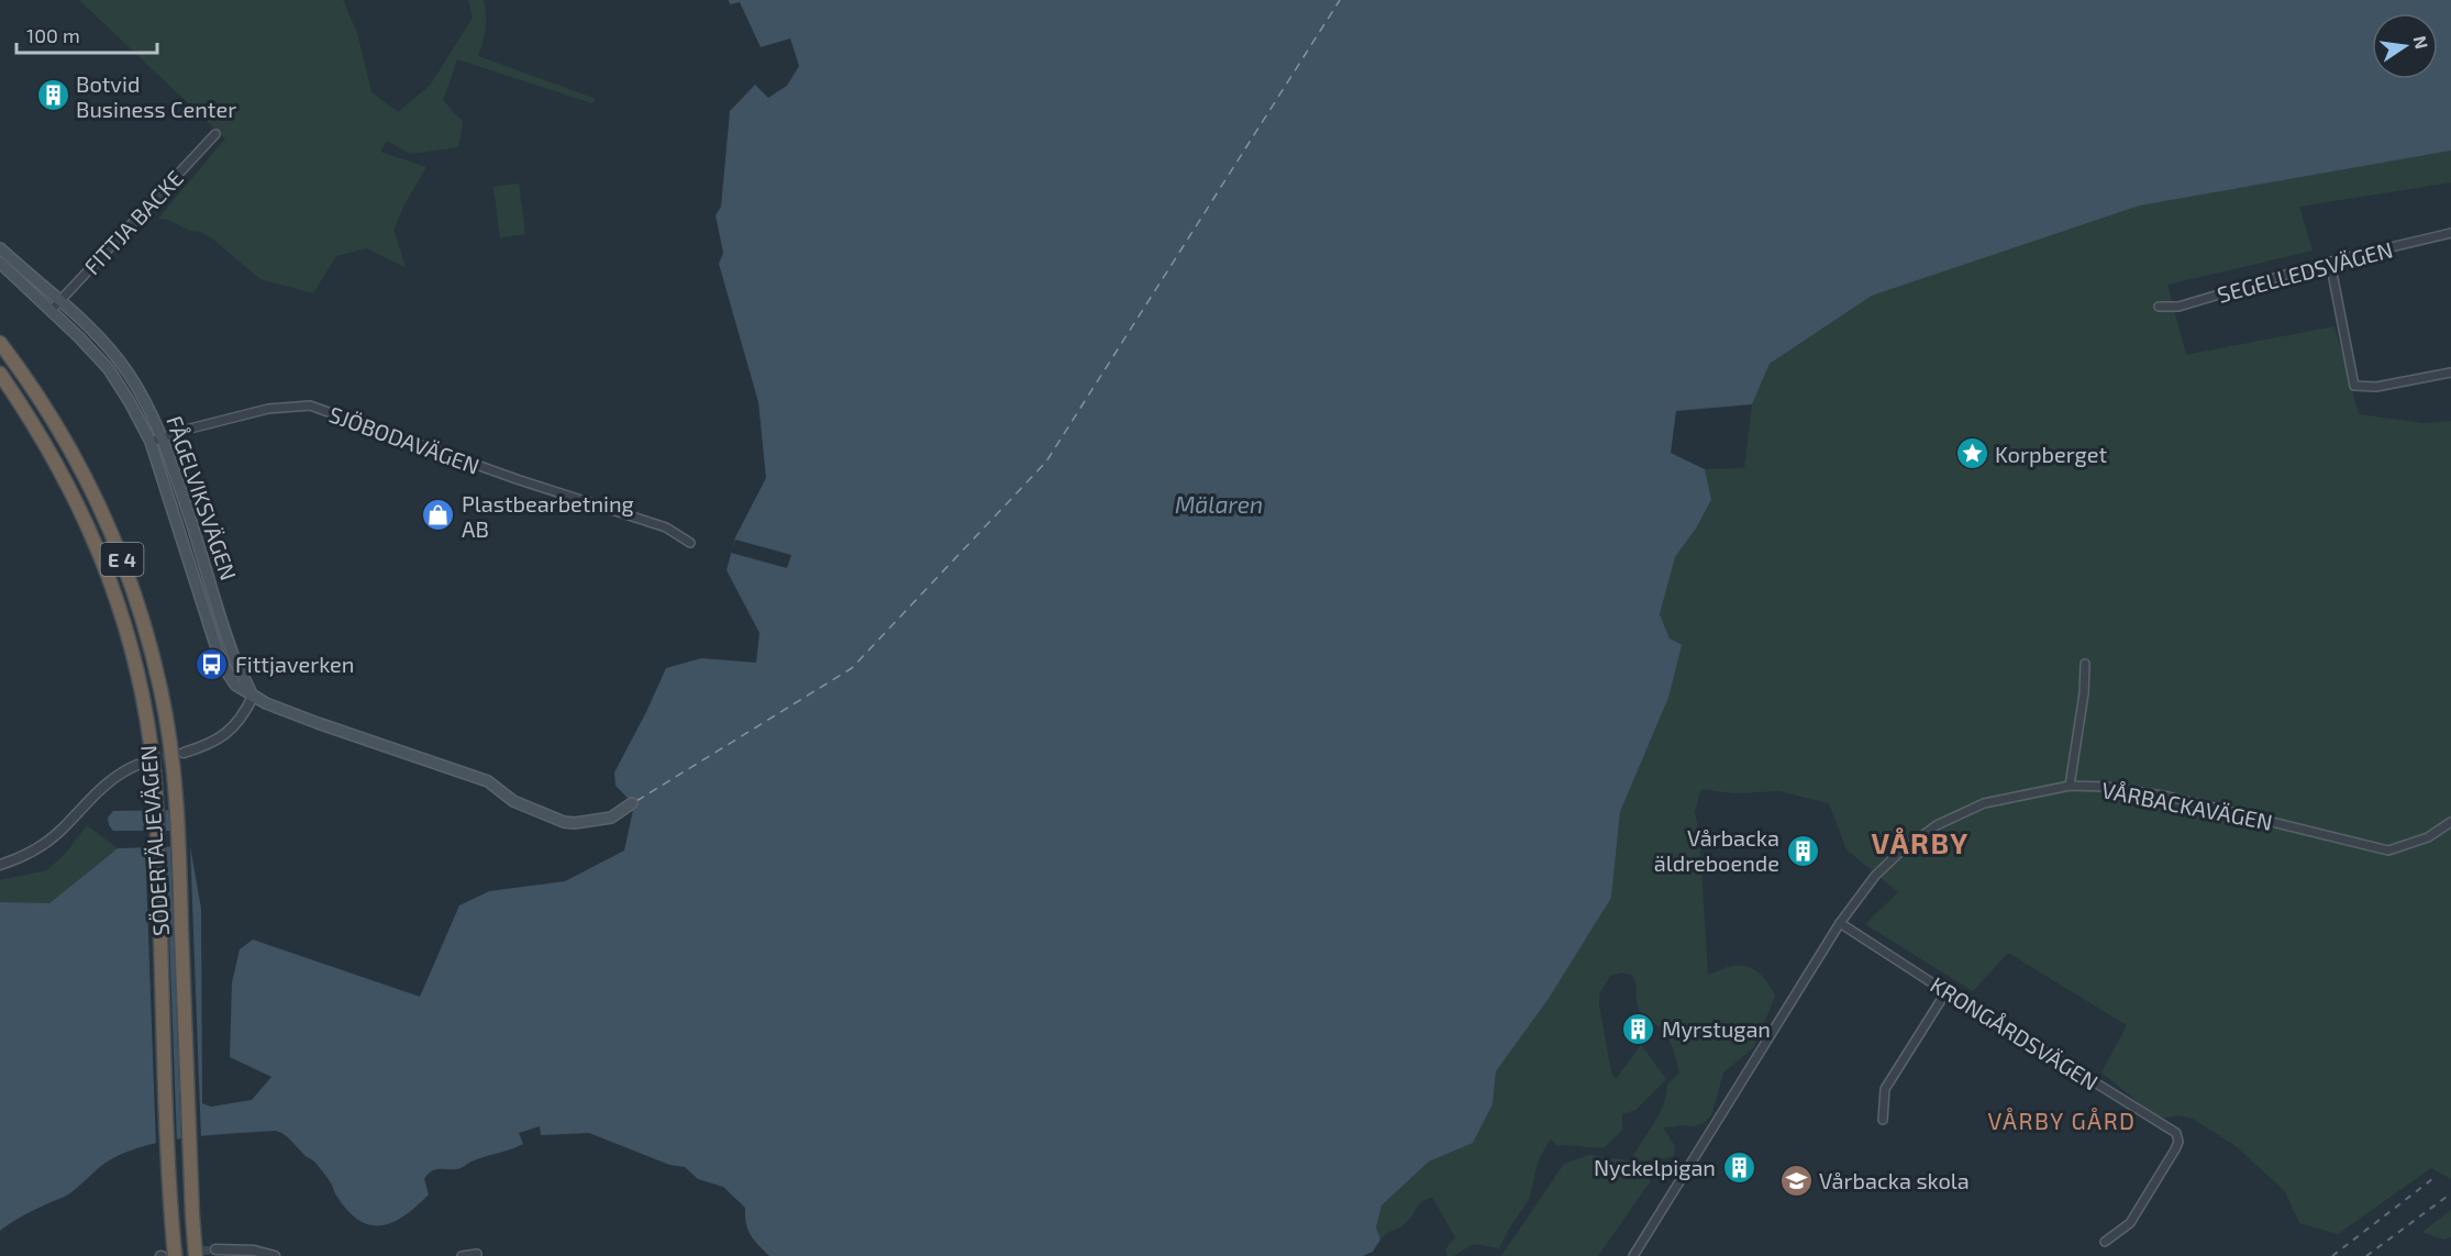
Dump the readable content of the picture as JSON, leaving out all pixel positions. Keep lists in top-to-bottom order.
{
  "streets": {
    "highway": ["E 4", "SÖDERTÄLJEVÄGEN"],
    "main road": ["FÅGELVIKSVÄGEN"],
    "street": [
      "FITTJA BACKE",
      "SEGELLEDSVÄGEN",
      "SJÖBODAVÄGEN",
      "VÅRBACKAVÄGEN",
      "KRONGÅRDSVÄGEN"
    ]
  },
  "crossings": [
    ["FITTJA BACKE", "FÅGELVIKSVÄGEN"],
    ["SJÖBODAVÄGEN", "FÅGELVIKSVÄGEN"],
    ["VÅRBACKAVÄGEN", "KRONGÅRDSVÄGEN"]
  ],
  "districts": ["VÅRBY", "VÅRBY GÅRD"],
  "water": ["Mälaren"],
  "places": {
    "building": [
      "Botvid Business Center",
      "Vårbacka äldreboende",
      "Myrstugan",
      "Nyckelpigan"
    ],
    "place": ["Korpberget"],
    "shop": ["Plastbearbetning AB"],
    "bus stop": ["Fittjaverken"],
    "school or university": ["Vårbacka skola"]
  },
  "scale_bar": "100 m",
  "north": "right"
}
